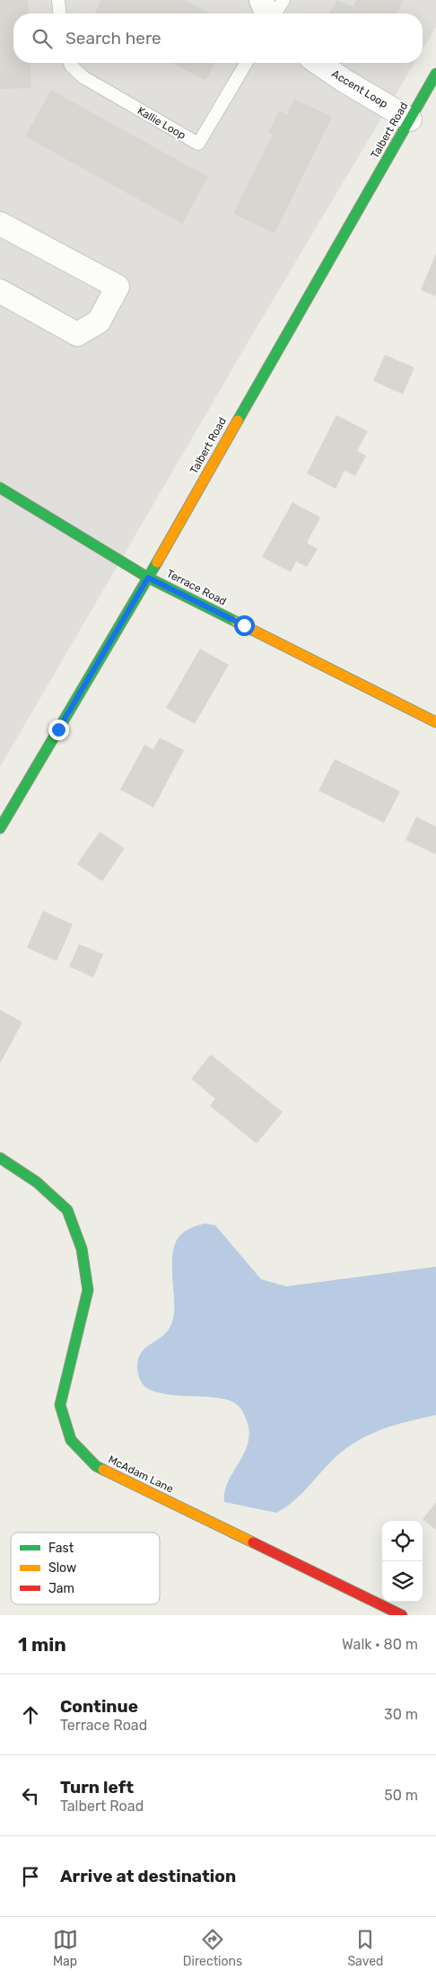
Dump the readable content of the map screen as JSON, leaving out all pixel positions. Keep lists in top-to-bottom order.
{
  "streets": {
    "street": [
      "Accent Loop",
      "Talbert Road",
      "Terrace Road",
      "McAdam Lane"
    ],
    "lane": ["Kallie Loop"]
  },
  "crossings": [
    ["Accent Loop", "Talbert Road"],
    ["Talbert Road", "Terrace Road"]
  ],
  "legend": ["Fast", "Slow", "Jam"],
  "page": {
    "search": "Search here",
    "heading": ["1 min", "Walk · 80 m"],
    "list": [
      ["Continue", "Terrace Road", "30 m"],
      ["Turn left", "Talbert Road", "50 m"],
      "Arrive at destination"
    ],
    "nav": ["Map", "Directions", "Saved"]
  }
}
